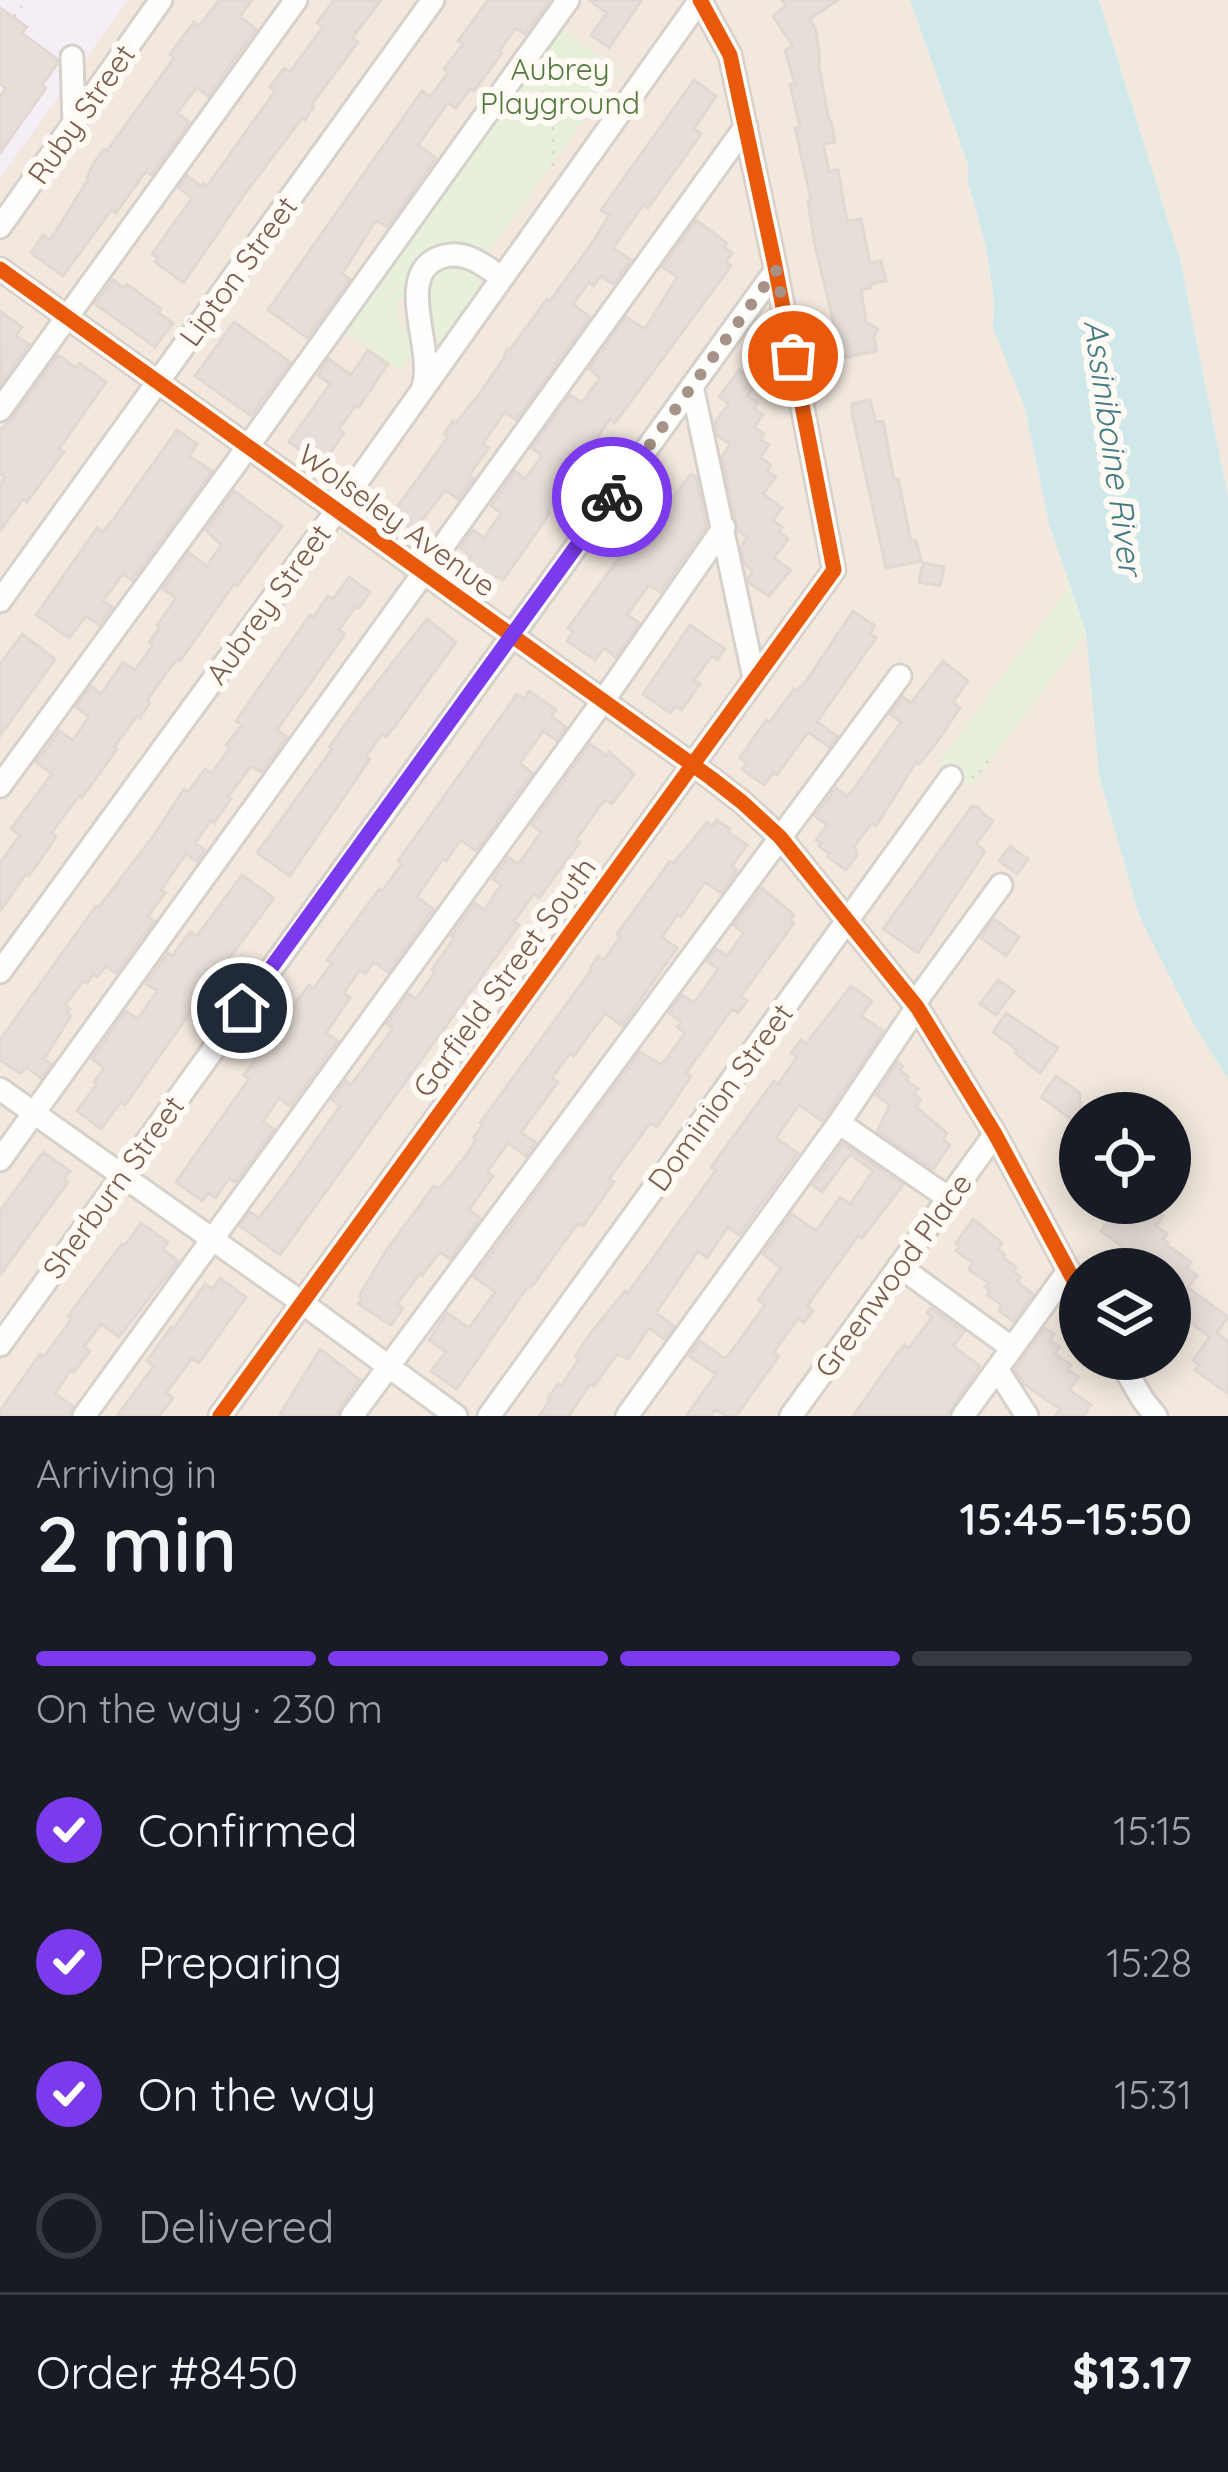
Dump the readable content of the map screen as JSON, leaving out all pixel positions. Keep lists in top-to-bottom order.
{
  "streets": {
    "street": [
      "Ruby Street",
      "Lipton Street",
      "Wolseley Avenue",
      "Aubrey Street",
      "Garfield Street South",
      "Dominion Street",
      "Sherburn Street",
      "Greenwood Place"
    ]
  },
  "crossings": [
    ["Lipton Street", "Wolseley Avenue"],
    ["Wolseley Avenue", "Aubrey Street"],
    ["Wolseley Avenue", "Garfield Street South"],
    ["Wolseley Avenue", "Dominion Street"],
    ["Wolseley Avenue", "Sherburn Street"],
    ["Wolseley Avenue", "Greenwood Place"],
    ["Garfield Street South", "Sherburn Street"]
  ],
  "water": ["Assiniboine River"],
  "parks": ["Aubrey Playground"],
  "page": {
    "heading": ["2 min", "Arriving in", "15:45–15:50"],
    "panel": ["Order #8450", "$13.17"],
    "bar": "On the way · 230 m",
    "list": [
      ["Confirmed", "15:15"],
      ["Preparing", "15:28"],
      ["On the way", "15:31"],
      "Delivered"
    ]
  }
}
